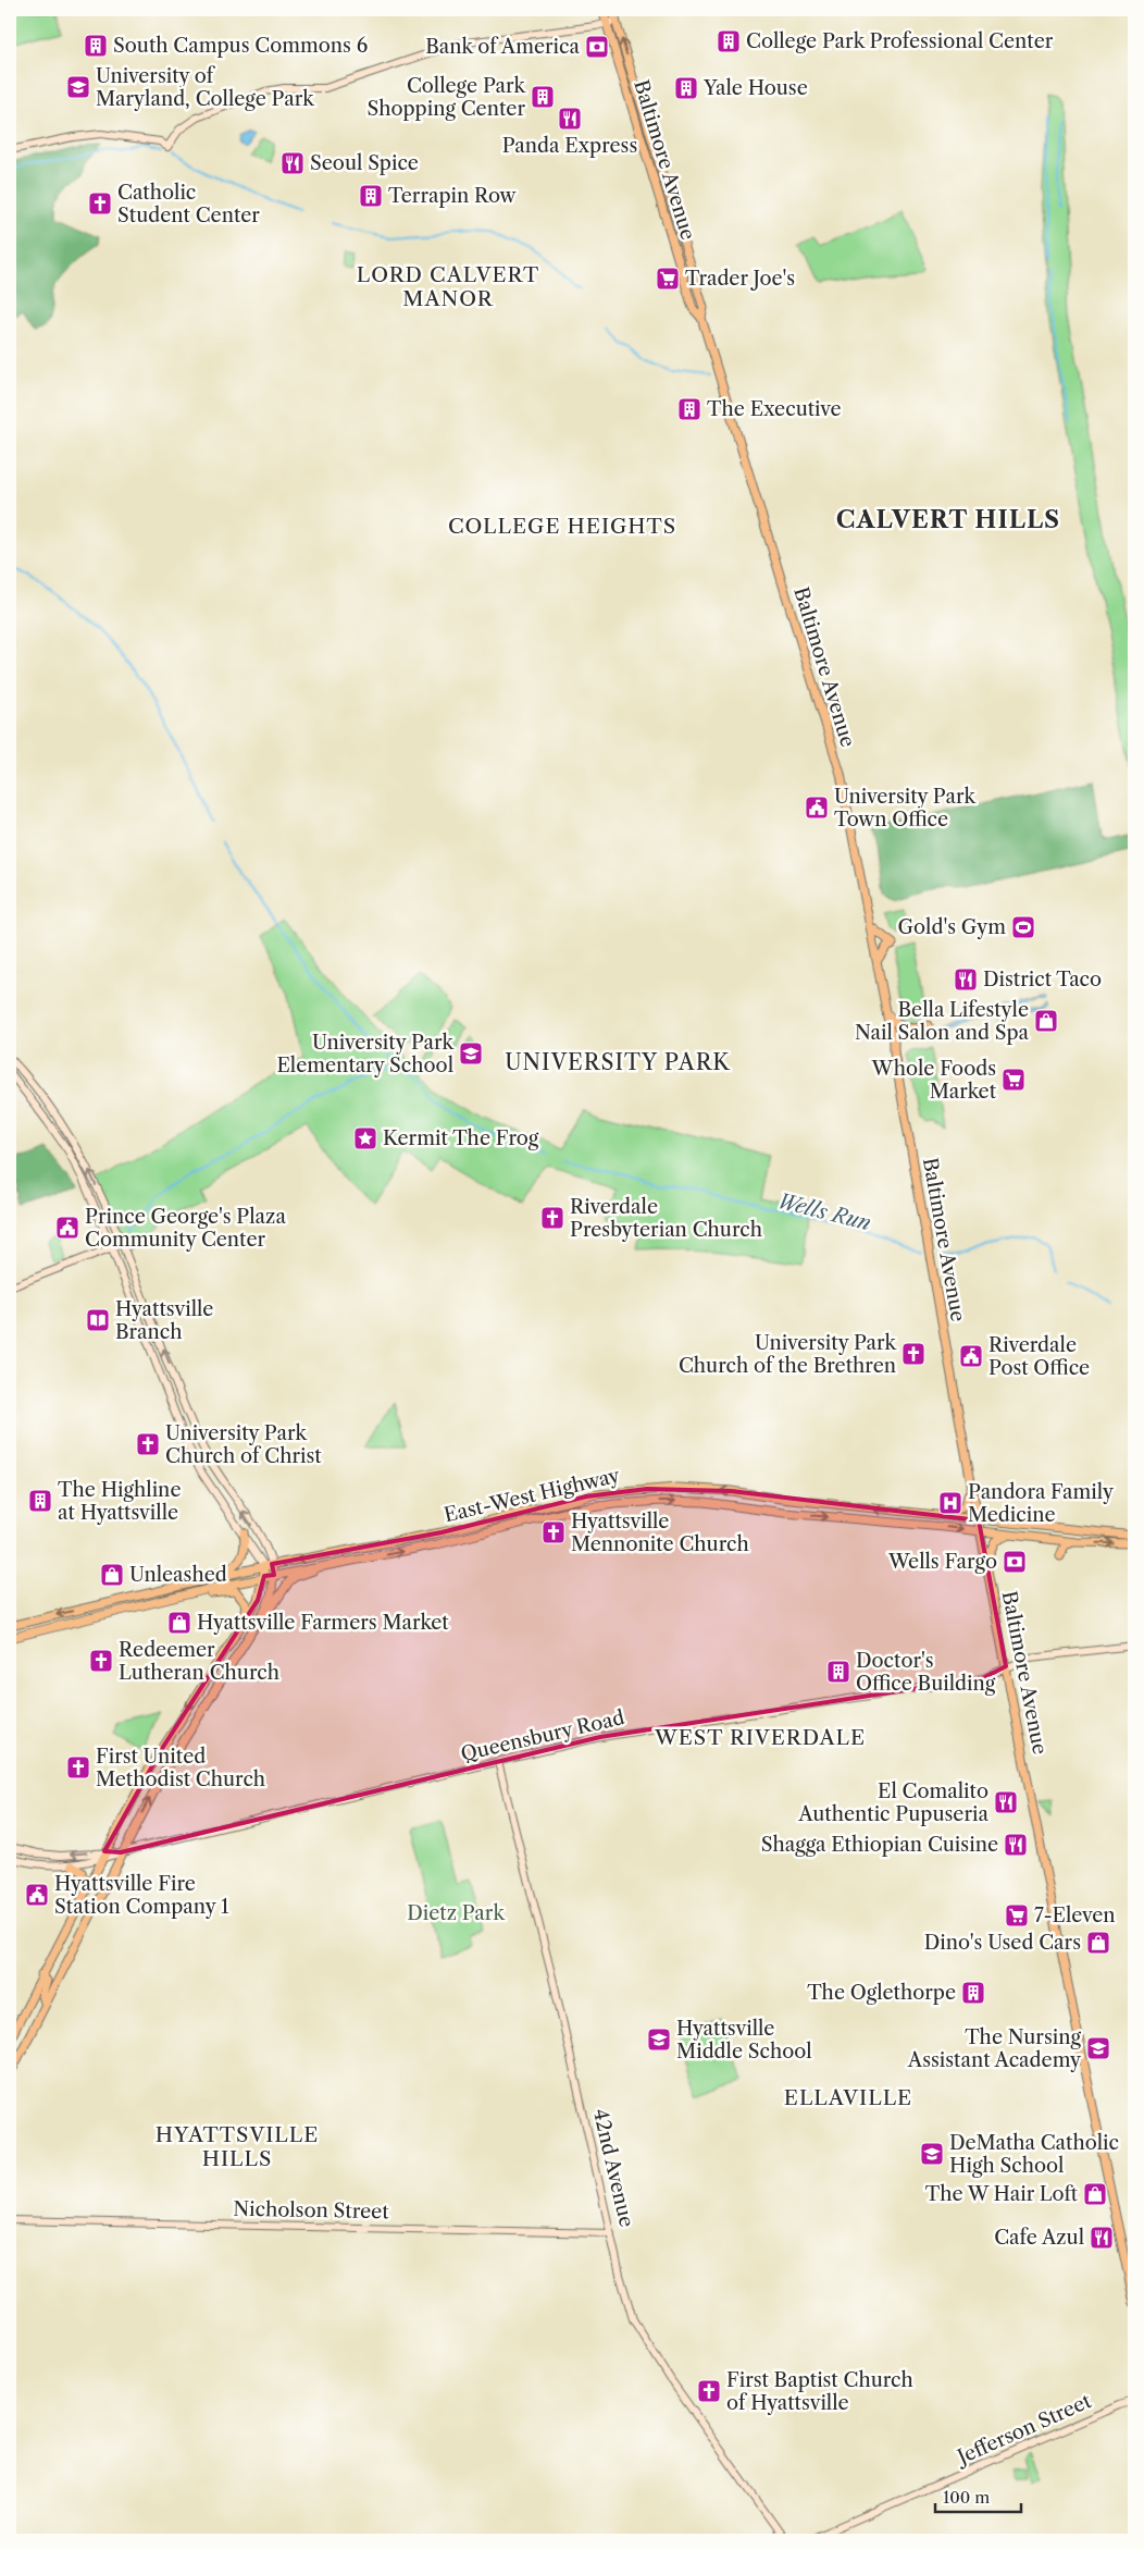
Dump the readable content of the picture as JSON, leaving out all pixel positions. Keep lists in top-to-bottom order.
{
  "streets": {
    "main road": ["Baltimore Avenue", "East-West Highway"],
    "street": [
      "Queensbury Road",
      "42nd Avenue",
      "Nicholson Street",
      "Jefferson Street"
    ]
  },
  "crossings": [
    ["Baltimore Avenue", "East-West Highway"],
    ["Baltimore Avenue", "Queensbury Road"],
    ["Queensbury Road", "42nd Avenue"],
    ["42nd Avenue", "Nicholson Street"]
  ],
  "districts": [
    "LORD CALVERT MANOR",
    "CALVERT HILLS",
    "COLLEGE HEIGHTS",
    "UNIVERSITY PARK",
    "WEST RIVERDALE",
    "ELLAVILLE",
    "HYATTSVILLE HILLS"
  ],
  "water": ["Wells Run"],
  "parks": ["Dietz Park"],
  "places": {
    "building": [
      "College Park Professional Center",
      "South Campus Commons 6",
      "Yale House",
      "College Park Shopping Center",
      "Terrapin Row",
      "The Executive",
      "The Highline at Hyattsville",
      "Doctor's Office Building",
      "The Oglethorpe"
    ],
    "bank": ["Bank of America", "Wells Fargo"],
    "school or university": [
      "University of Maryland, College Park",
      "University Park Elementary School",
      "Hyattsville Middle School",
      "The Nursing Assistant Academy",
      "DeMatha Catholic High School"
    ],
    "restaurant": [
      "Panda Express",
      "Seoul Spice",
      "District Taco",
      "El Comalito Authentic Pupuseria",
      "Shagga Ethiopian Cuisine",
      "Cafe Azul"
    ],
    "church": [
      "Catholic Student Center",
      "Riverdale Presbyterian Church",
      "University Park Church of the Brethren",
      "University Park Church of Christ",
      "Hyattsville Mennonite Church",
      "Redeemer Lutheran Church",
      "First United Methodist Church",
      "First Baptist Church of Hyattsville"
    ],
    "supermarket": ["Trader Joe's", "Whole Foods Market", "7-Eleven"],
    "public building": [
      "University Park Town Office",
      "Prince George's Plaza Community Center",
      "Riverdale Post Office",
      "Hyattsville Fire Station Company 1"
    ],
    "sports": ["Gold's Gym"],
    "shop": [
      "Bella Lifestyle Nail Salon and Spa",
      "Unleashed",
      "Hyattsville Farmers Market",
      "Dino's Used Cars",
      "The W Hair Loft"
    ],
    "place": ["Kermit The Frog"],
    "library": ["Hyattsville Branch"],
    "hospital": ["Pandora Family Medicine"]
  },
  "scale_bar": "100 m"
}
